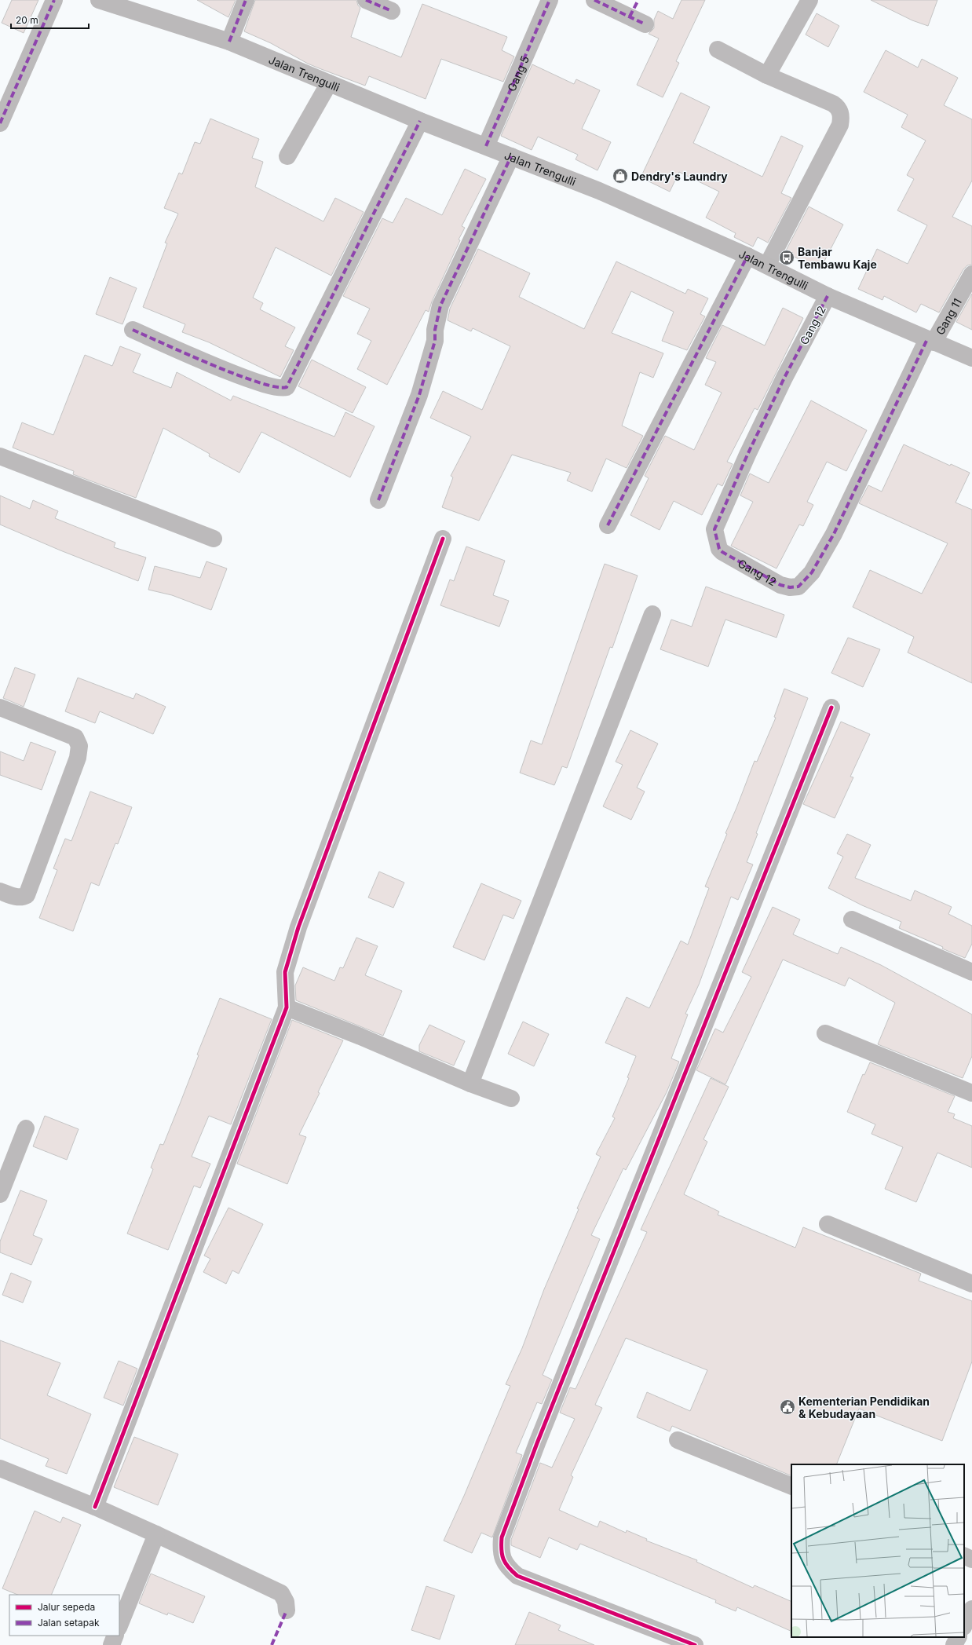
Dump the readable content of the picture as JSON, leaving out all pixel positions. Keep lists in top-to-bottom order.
{
  "streets": {
    "main road": ["Jalan Trengulli"],
    "street": ["Gang 5", "Gang 11", "Gang 12"]
  },
  "crossings": [
    ["Jalan Trengulli", "Gang 5"],
    ["Jalan Trengulli", "Gang 11"],
    ["Jalan Trengulli", "Gang 12"],
    ["Gang 11", "Gang 12"]
  ],
  "places": {
    "shop": ["Dendry's Laundry"],
    "bus stop": ["Banjar Tembawu Kaje"],
    "public building": ["Kementerian Pendidikan & Kebudayaan"]
  },
  "legend": ["Jalur sepeda", "Jalan setapak"],
  "scale_bar": "20 m"
}
